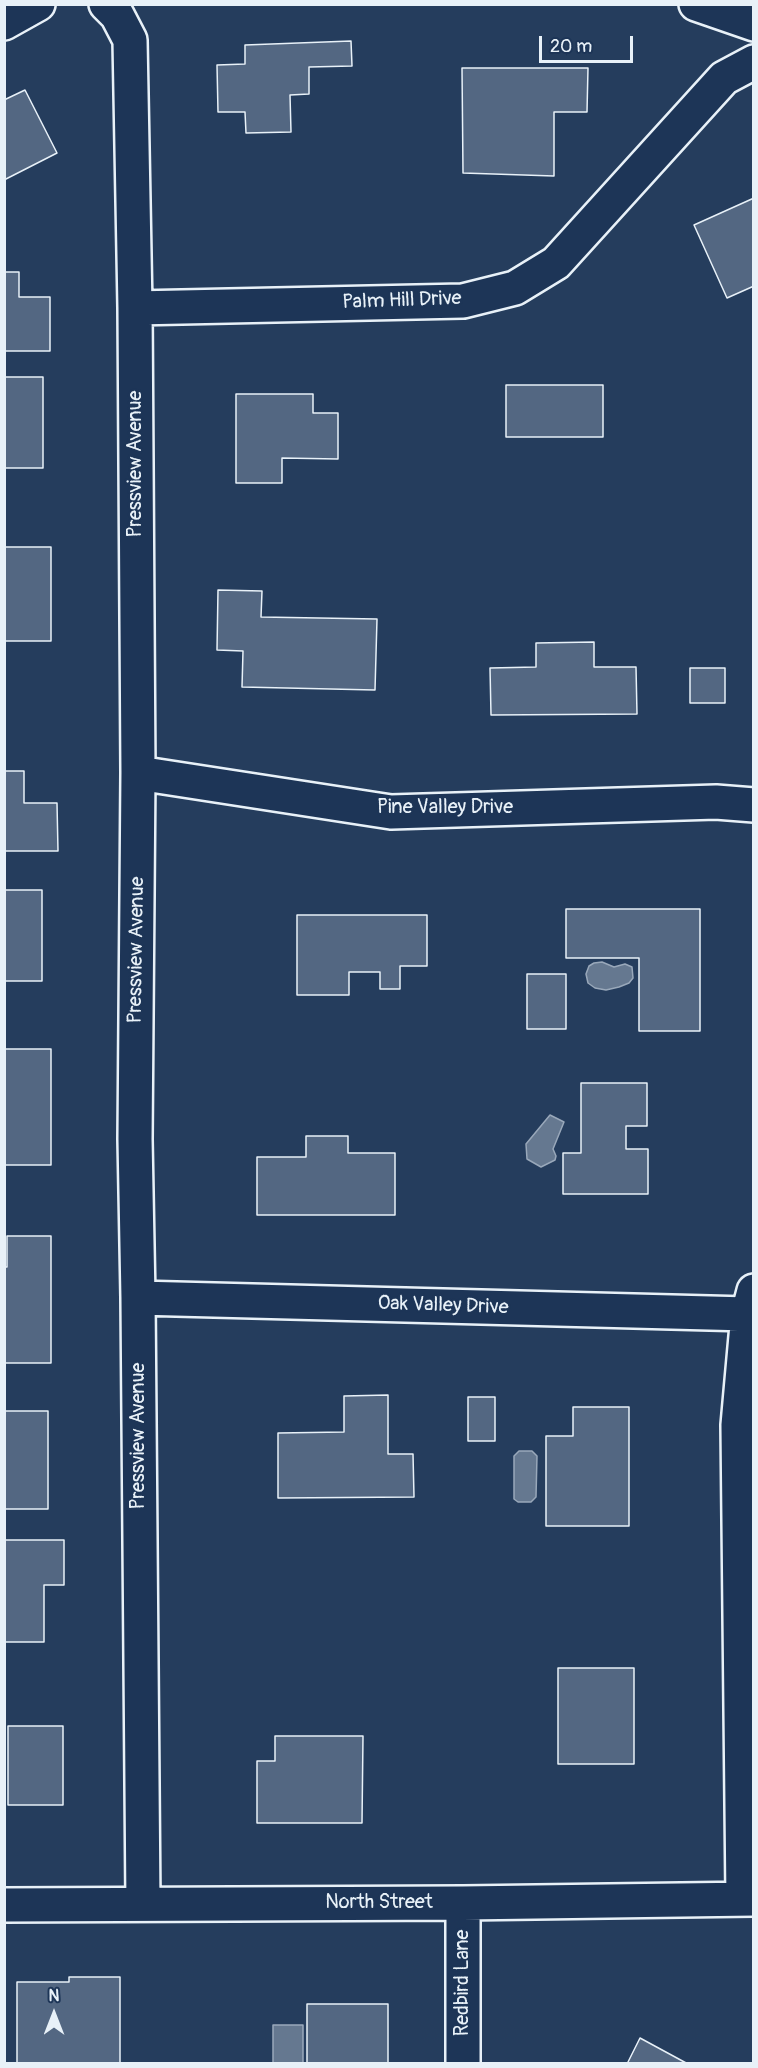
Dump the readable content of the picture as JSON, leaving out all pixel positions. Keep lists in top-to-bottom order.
{
  "streets": {
    "street": [
      "Palm Hill Drive",
      "Pressview Avenue",
      "Pine Valley Drive",
      "Oak Valley Drive",
      "North Street",
      "Redbird Lane"
    ]
  },
  "crossings": [
    ["Palm Hill Drive", "Pressview Avenue"],
    ["Pressview Avenue", "Pine Valley Drive"],
    ["Pressview Avenue", "Oak Valley Drive"],
    ["Pressview Avenue", "North Street"],
    ["North Street", "Redbird Lane"]
  ],
  "scale_bar": "20 m",
  "north": "top"
}
